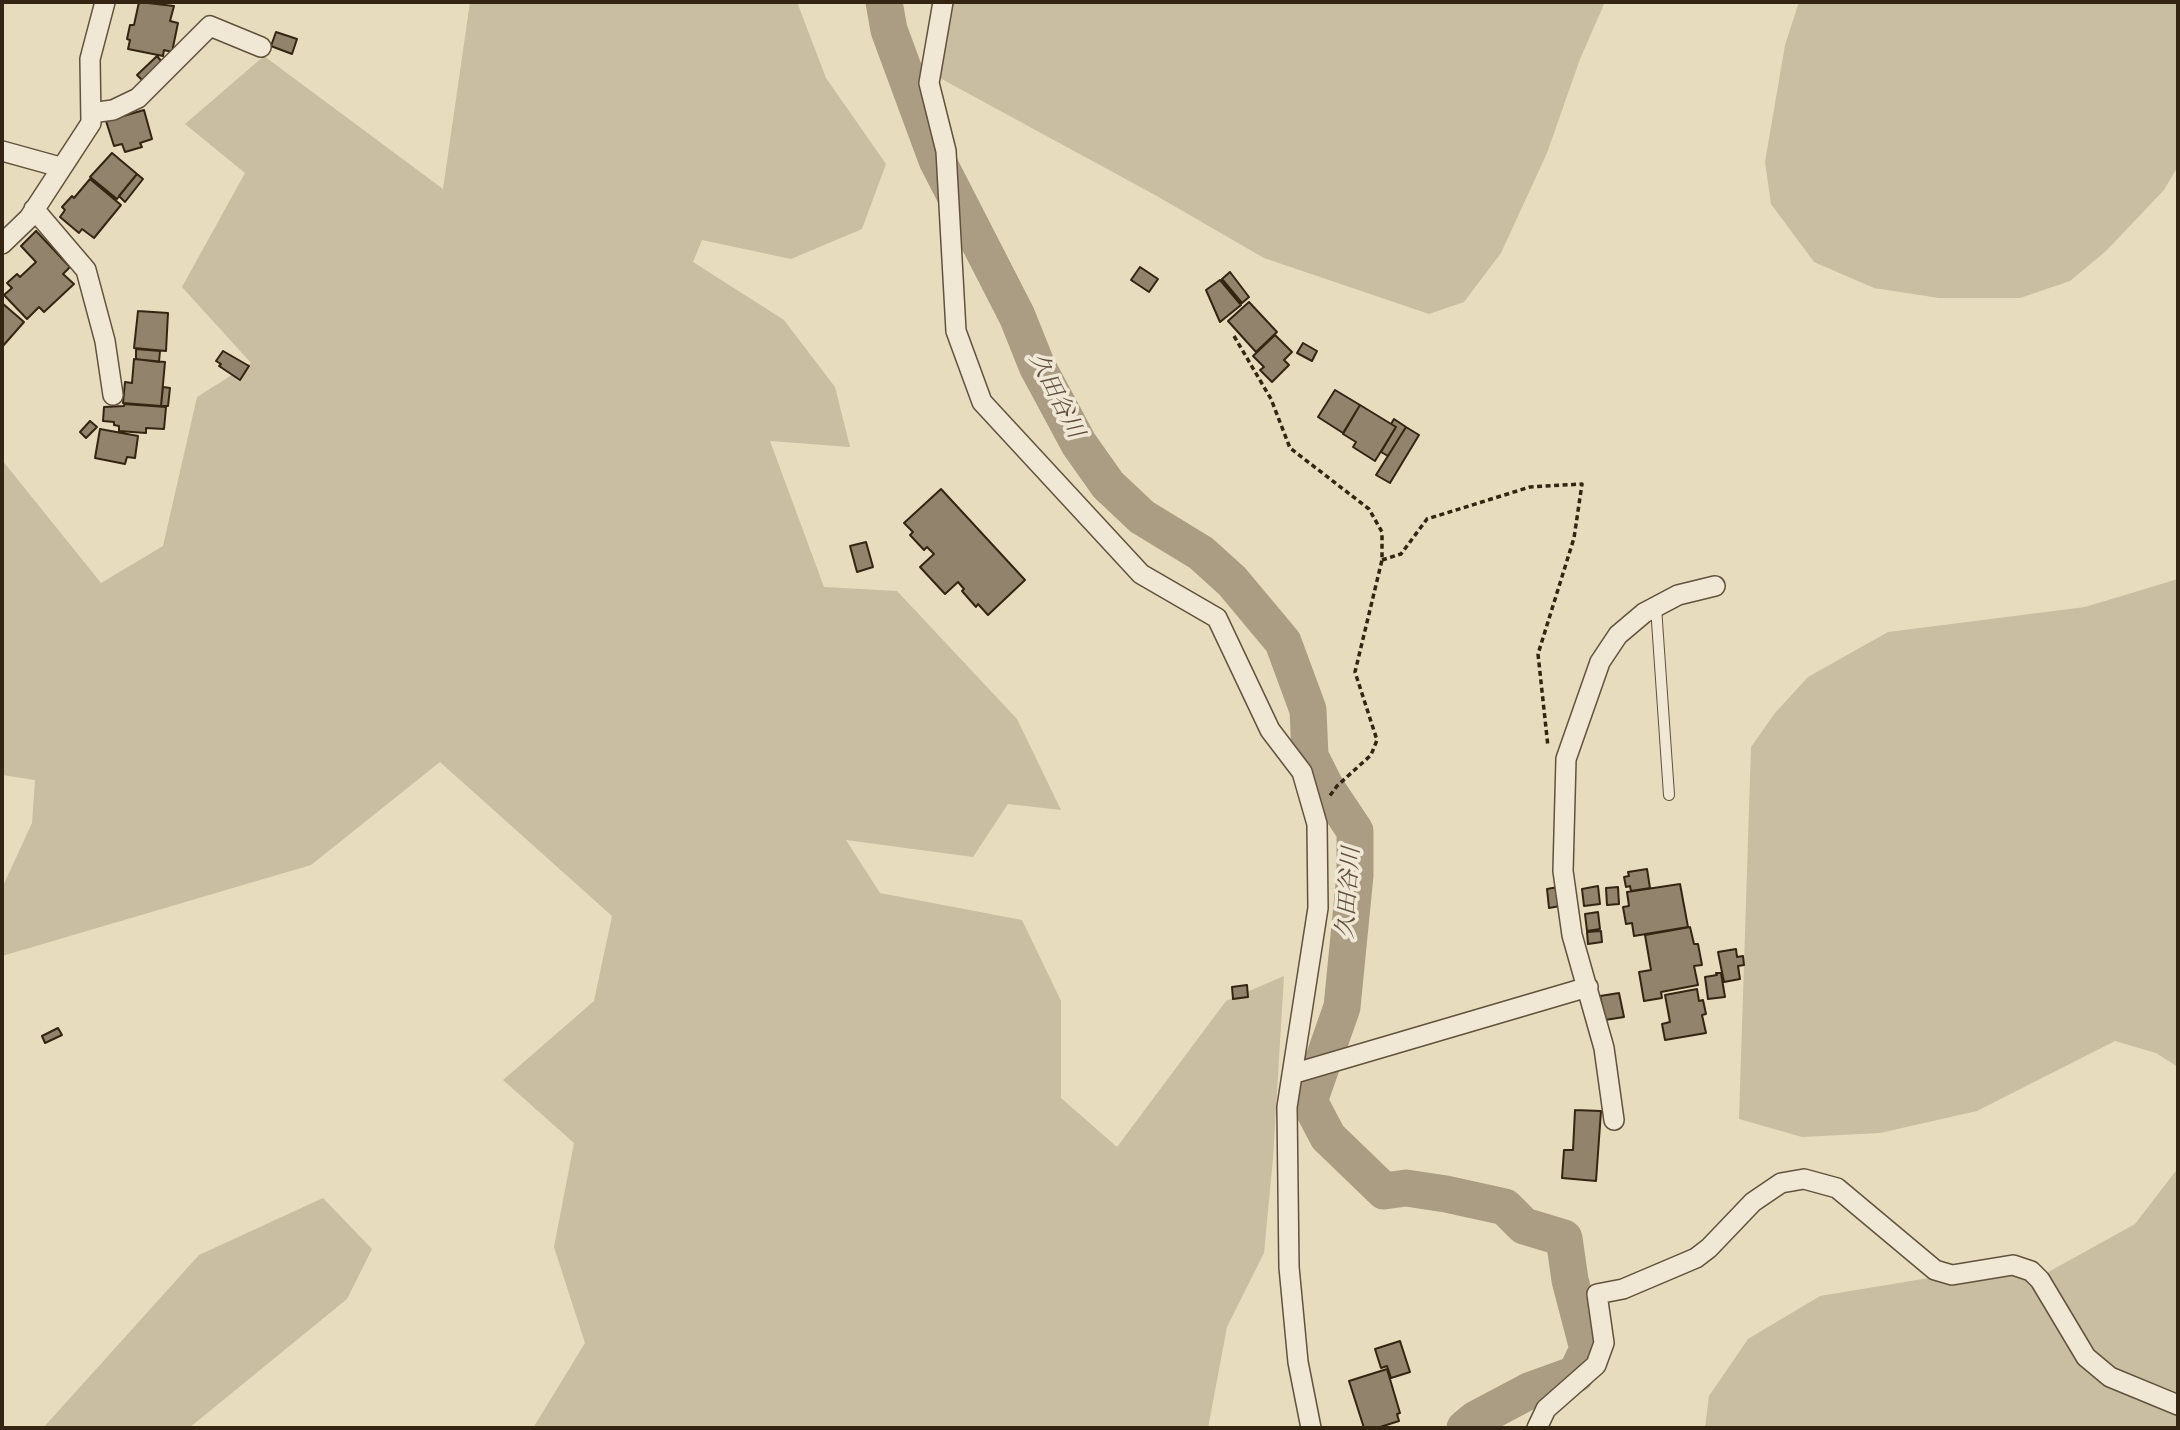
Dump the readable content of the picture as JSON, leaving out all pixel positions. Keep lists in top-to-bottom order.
{
  "water": ["久田谷川"]
}
